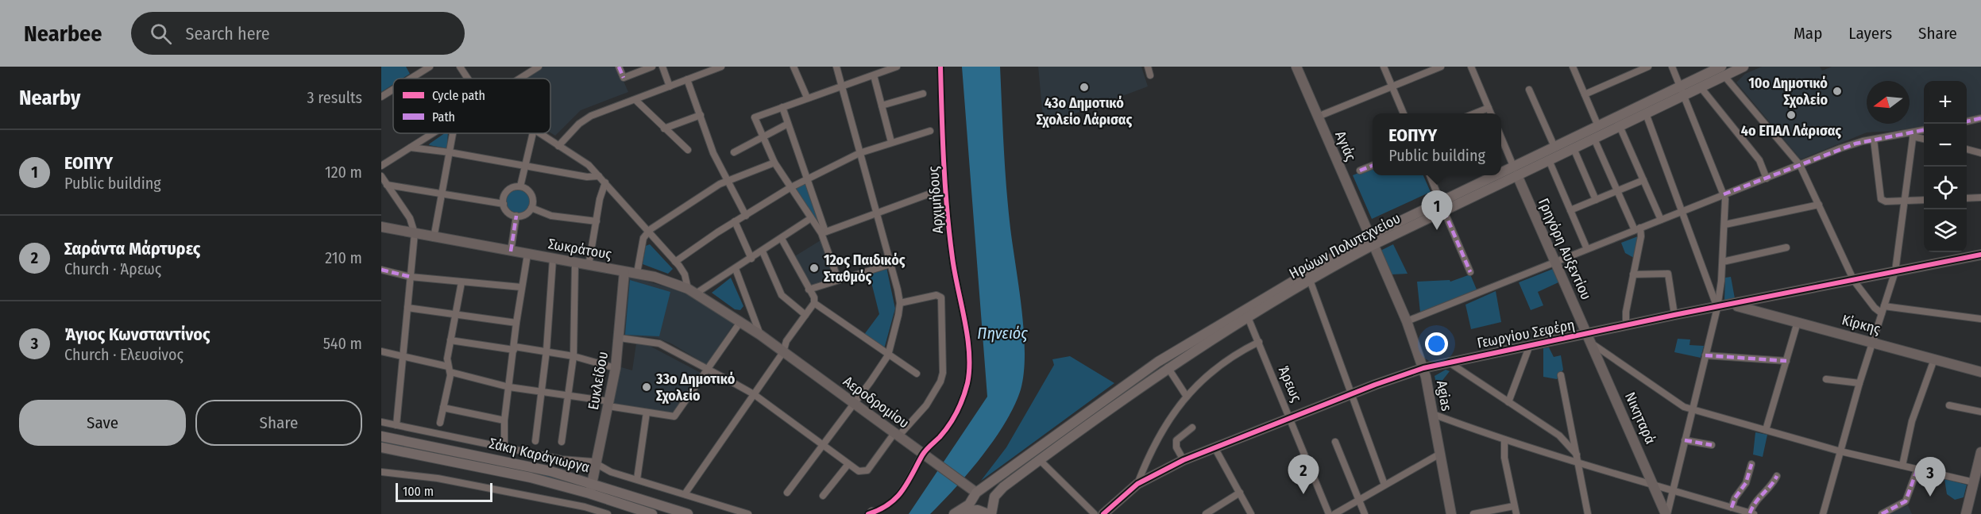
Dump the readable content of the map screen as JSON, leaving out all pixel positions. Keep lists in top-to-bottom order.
{
  "streets": {
    "main road": ["Ηρώων Πολυτεχνείου", "Σάκη Καράγιωργα"],
    "street": [
      "Αγιάς",
      "Αρχιμήδους",
      "Σωκράτους",
      "Γρηγόρη Αυξεντίου",
      "Κίρκης",
      "Γεωργίου Σεφέρη",
      "Ευκλείδου",
      "Άρεως",
      "Agias",
      "Αεροδρομίου",
      "Νικηταρά"
    ]
  },
  "crossings": [
    ["Αγιάς", "Ηρώων Πολυτεχνείου"],
    ["Αγιάς", "Agias"],
    ["Αρχιμήδους", "Αεροδρομίου"],
    ["Ηρώων Πολυτεχνείου", "Γρηγόρη Αυξεντίου"],
    ["Ηρώων Πολυτεχνείου", "Άρεως"],
    ["Ηρώων Πολυτεχνείου", "Agias"],
    ["Ηρώων Πολυτεχνείου", "Αεροδρομίου"],
    ["Σωκράτους", "Ευκλείδου"],
    ["Σωκράτους", "Αεροδρομίου"],
    ["Γρηγόρη Αυξεντίου", "Γεωργίου Σεφέρη"],
    ["Γρηγόρη Αυξεντίου", "Νικηταρά"],
    ["Κίρκης", "Γεωργίου Σεφέρη"],
    ["Γεωργίου Σεφέρη", "Άρεως"],
    ["Γεωργίου Σεφέρη", "Agias"],
    ["Γεωργίου Σεφέρη", "Νικηταρά"],
    ["Ευκλείδου", "Σάκη Καράγιωργα"]
  ],
  "water": ["Πηνειός"],
  "places": [
    "43ο Δημοτικό Σχολείο Λάρισας",
    "10ο Δημοτικό Σχολείο",
    "4ο ΕΠΑΛ Λάρισας",
    "12ος Παιδικός Σταθμός",
    "33ο Δημοτικό Σχολείο"
  ],
  "legend": ["Cycle path", "Path"],
  "scale_bar": "100 m",
  "north": "left",
  "page": {
    "header": "Nearbee",
    "search": "Search here",
    "nav": ["Map", "Layers", "Share"],
    "heading": ["Nearby", "3 results"],
    "map_buttons": ["+", "−"],
    "popup": ["ΕΟΠΥΥ", "Public building"],
    "list": [
      {
        "mark": "1",
        "name": "ΕΟΠΥΥ",
        "note": "Public building",
        "value": "120 m"
      },
      {
        "mark": "2",
        "name": "Σαράντα Μάρτυρες",
        "note": "Church · Άρεως",
        "value": "210 m"
      },
      {
        "mark": "3",
        "name": "Άγιος Κωνσταντίνος",
        "note": "Church · Ελευσίνος",
        "value": "540 m"
      }
    ],
    "pins": ["1", "2", "3"],
    "buttons": ["Save", "Share"],
    "scale": "100 m"
  }
}
